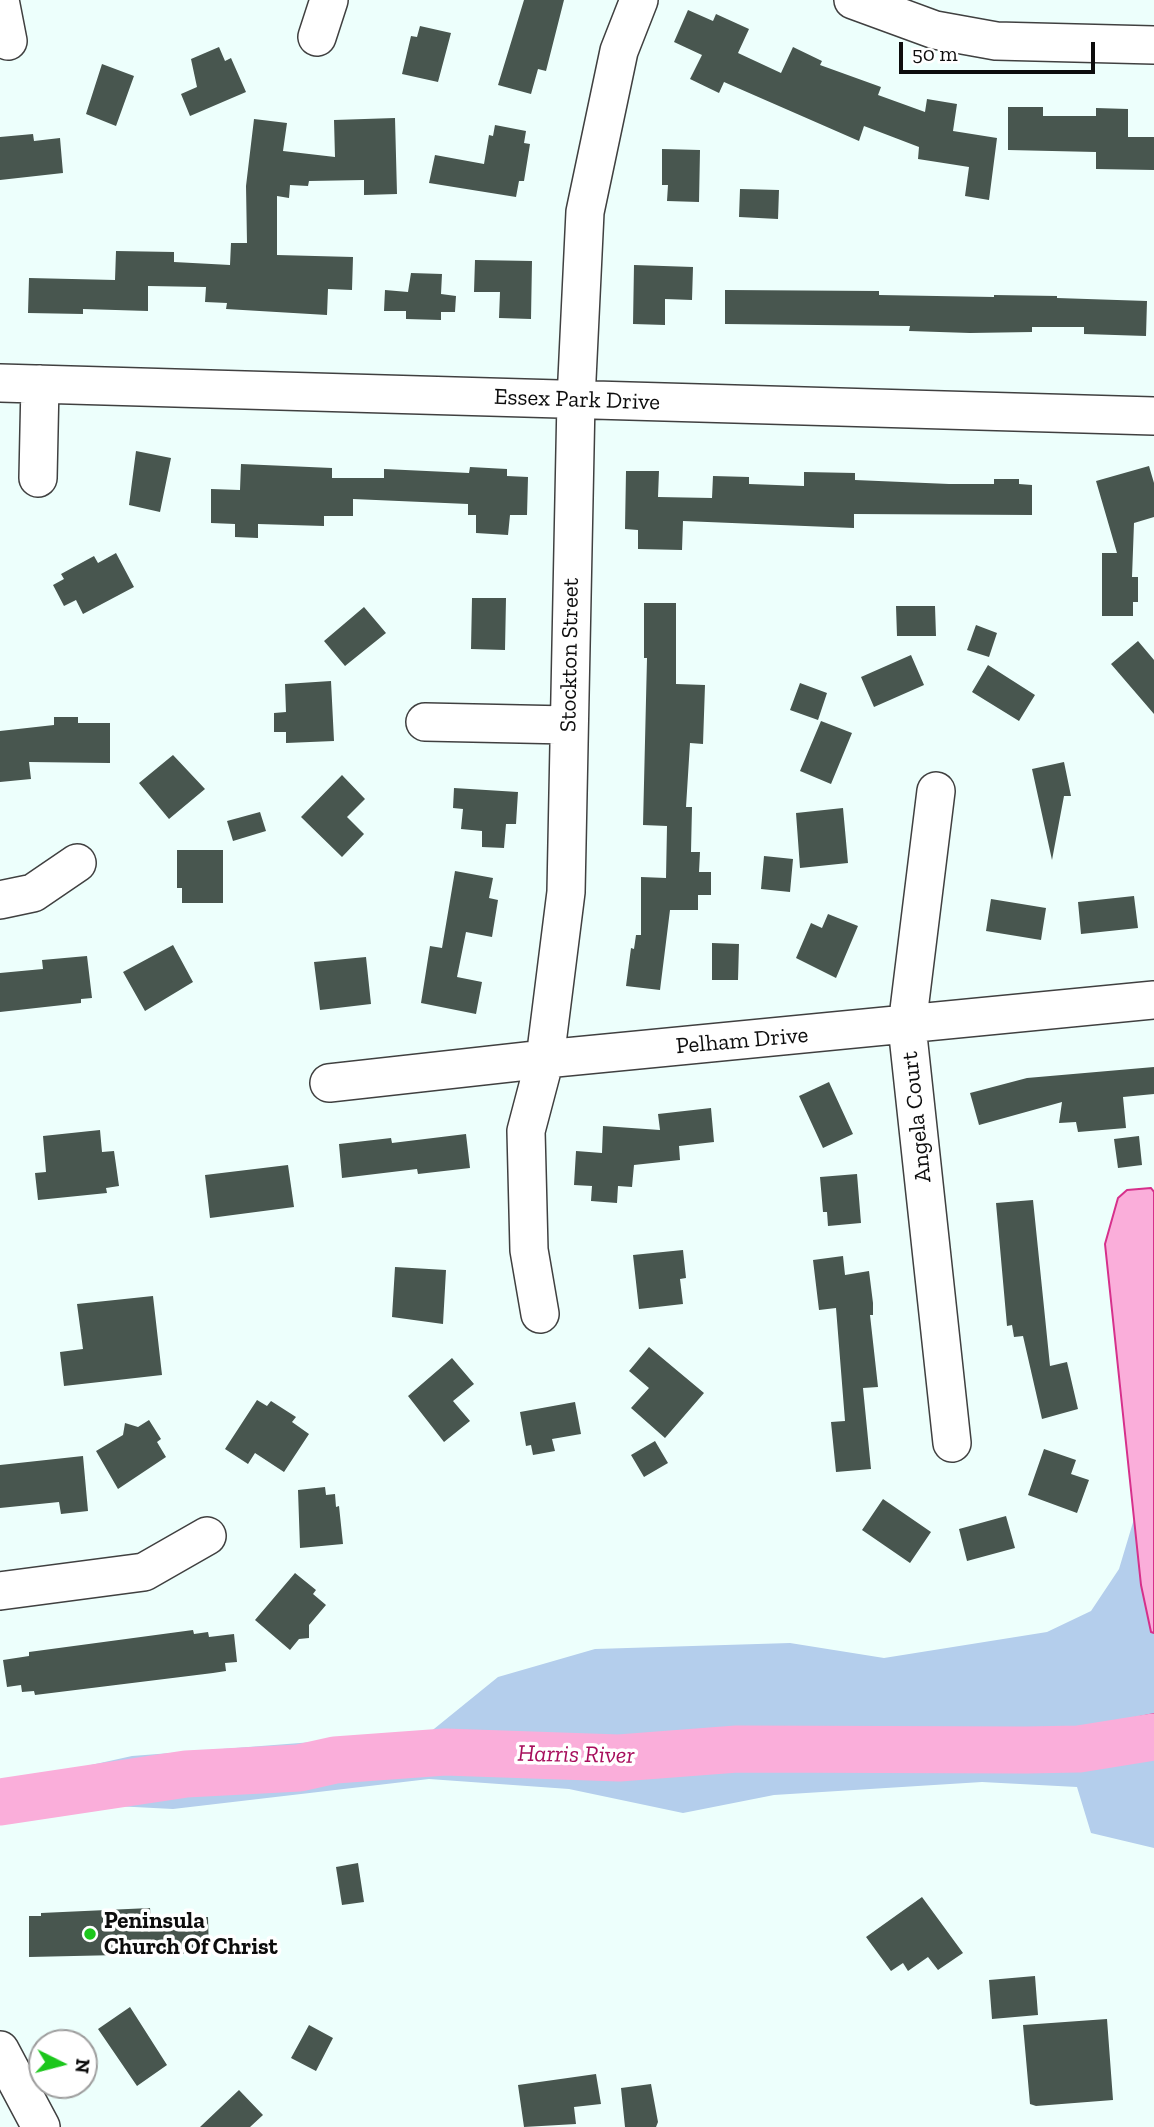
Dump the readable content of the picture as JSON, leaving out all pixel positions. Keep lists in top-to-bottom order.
{
  "streets": {
    "street": [
      "Essex Park Drive",
      "Stockton Street",
      "Pelham Drive",
      "Angela Court"
    ]
  },
  "crossings": [
    ["Essex Park Drive", "Stockton Street"],
    ["Stockton Street", "Pelham Drive"],
    ["Pelham Drive", "Angela Court"]
  ],
  "water": ["Harris River"],
  "places": ["Peninsula Church Of Christ"],
  "scale_bar": "50 m",
  "north": "right"
}
